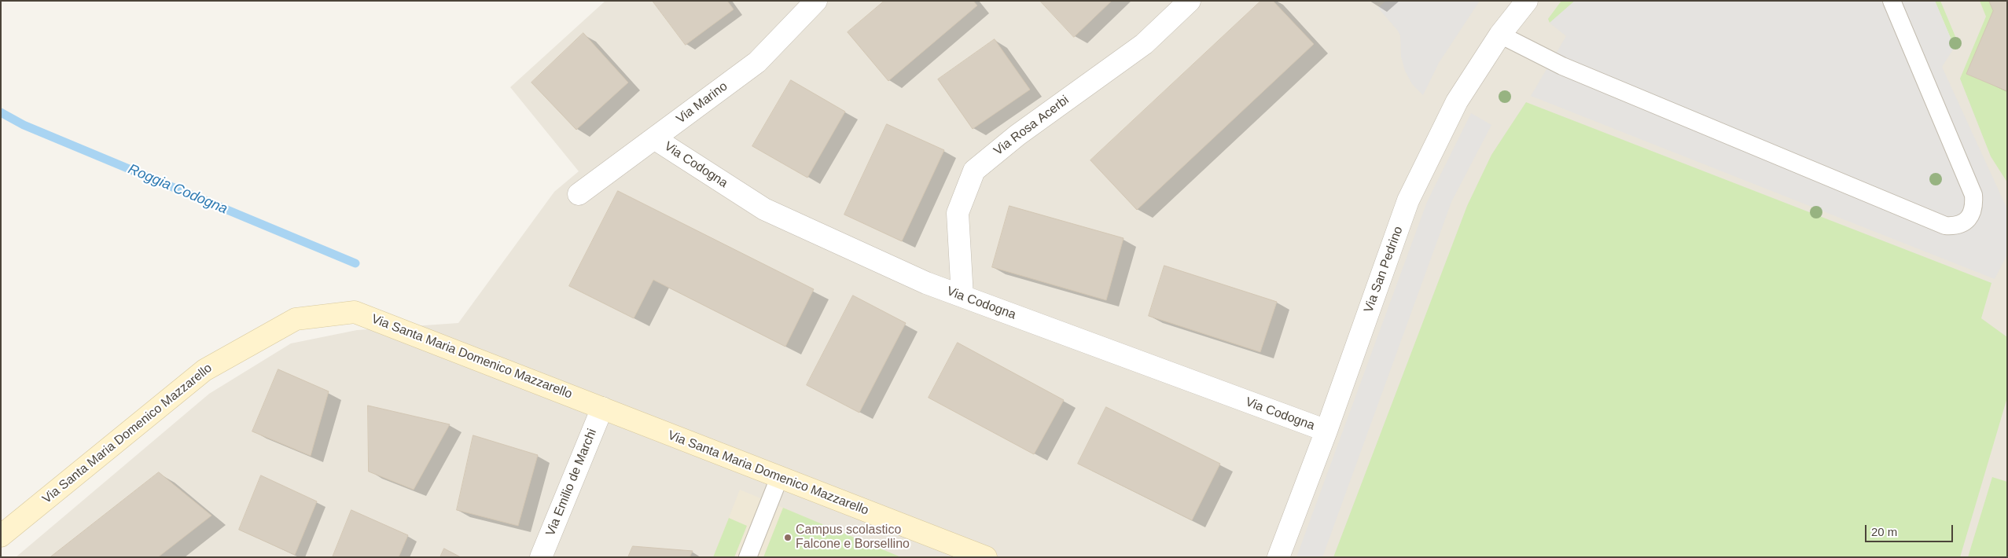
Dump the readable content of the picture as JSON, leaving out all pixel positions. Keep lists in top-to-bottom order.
{
  "streets": {
    "street": [
      "Via Marino",
      "Via Rosa Acerbi",
      "Via Codogna",
      "Via San Pedrino",
      "Via Santa Maria Domenico Mazzarello",
      "Via Emilio de Marchi"
    ]
  },
  "crossings": [
    ["Via Marino", "Via Codogna"],
    ["Via Rosa Acerbi", "Via Codogna"],
    ["Via Codogna", "Via San Pedrino"],
    ["Via Santa Maria Domenico Mazzarello", "Via Emilio de Marchi"]
  ],
  "water": ["Roggia Codogna"],
  "places": ["Campus scolastico Falcone e Borsellino"],
  "scale_bar": "20 m"
}
